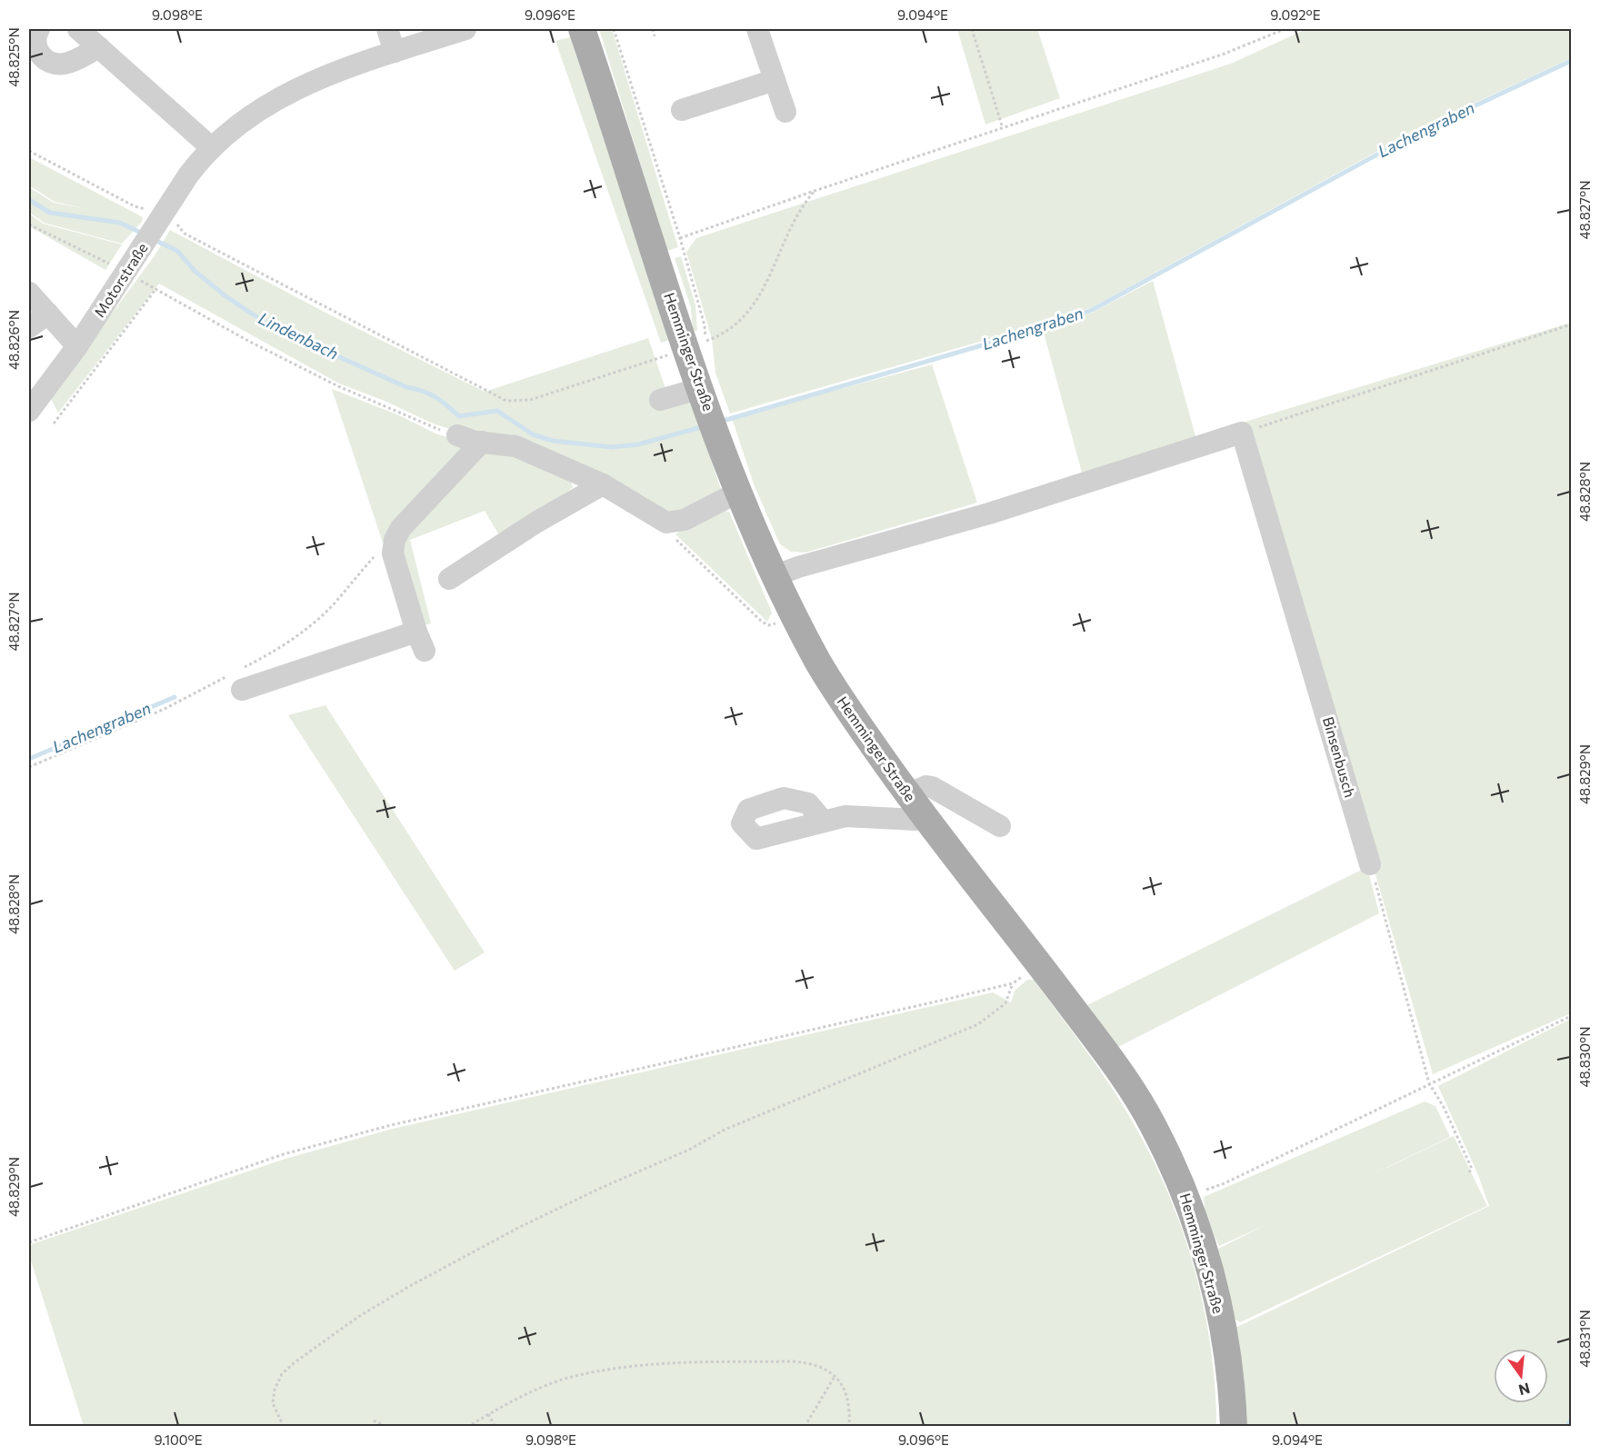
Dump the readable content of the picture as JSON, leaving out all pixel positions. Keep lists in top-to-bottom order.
{
  "streets": {
    "main road": ["Hemminger Straße"],
    "street": ["Motorstraße", "Binsenbusch"]
  },
  "water": ["Lachengraben", "Lindenbach"],
  "north": "bottom",
  "coordinates": [
    "9.098°E",
    "9.096°E",
    "9.094°E",
    "9.092°E",
    "48.825°N",
    "48.827°N",
    "48.826°N",
    "48.828°N",
    "48.829°N",
    "48.830°N",
    "48.831°N",
    "9.100°E"
  ]
}
